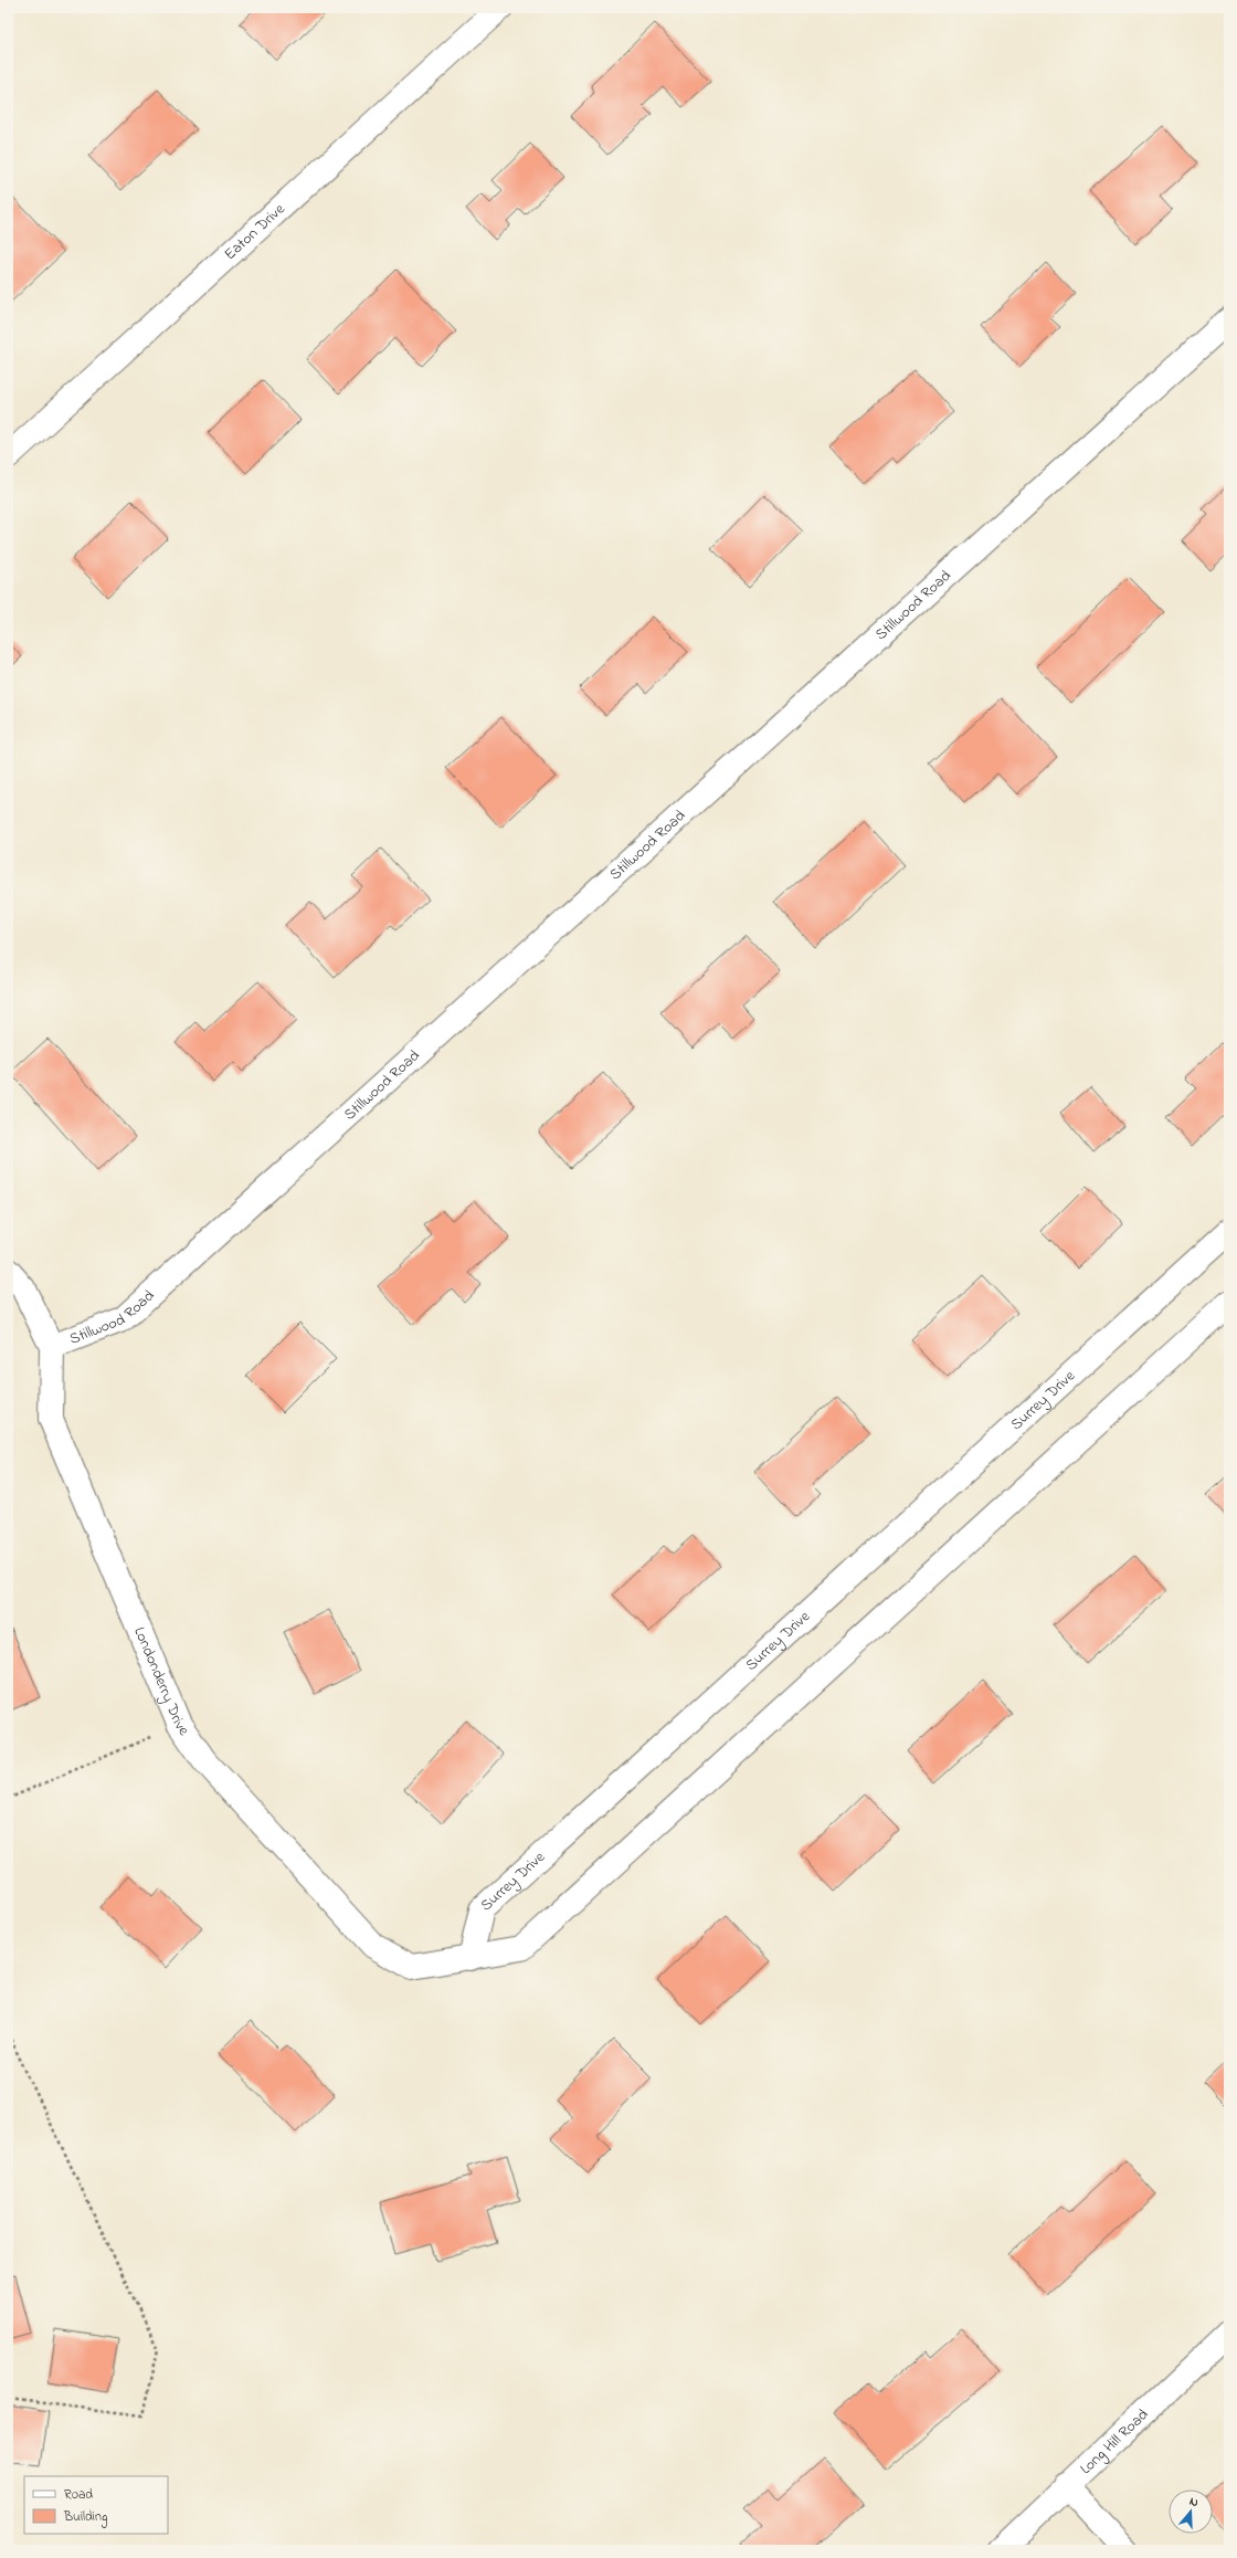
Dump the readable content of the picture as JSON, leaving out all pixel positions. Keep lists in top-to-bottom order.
{
  "streets": {
    "street": [
      "Eaton Drive",
      "Stillwood Road",
      "Surrey Drive",
      "Londonderry Drive",
      "Long Hill Road"
    ]
  },
  "crossings": [
    ["Stillwood Road", "Londonderry Drive"],
    ["Surrey Drive", "Londonderry Drive"]
  ],
  "legend": ["Road", "Building"],
  "north": "top"
}
